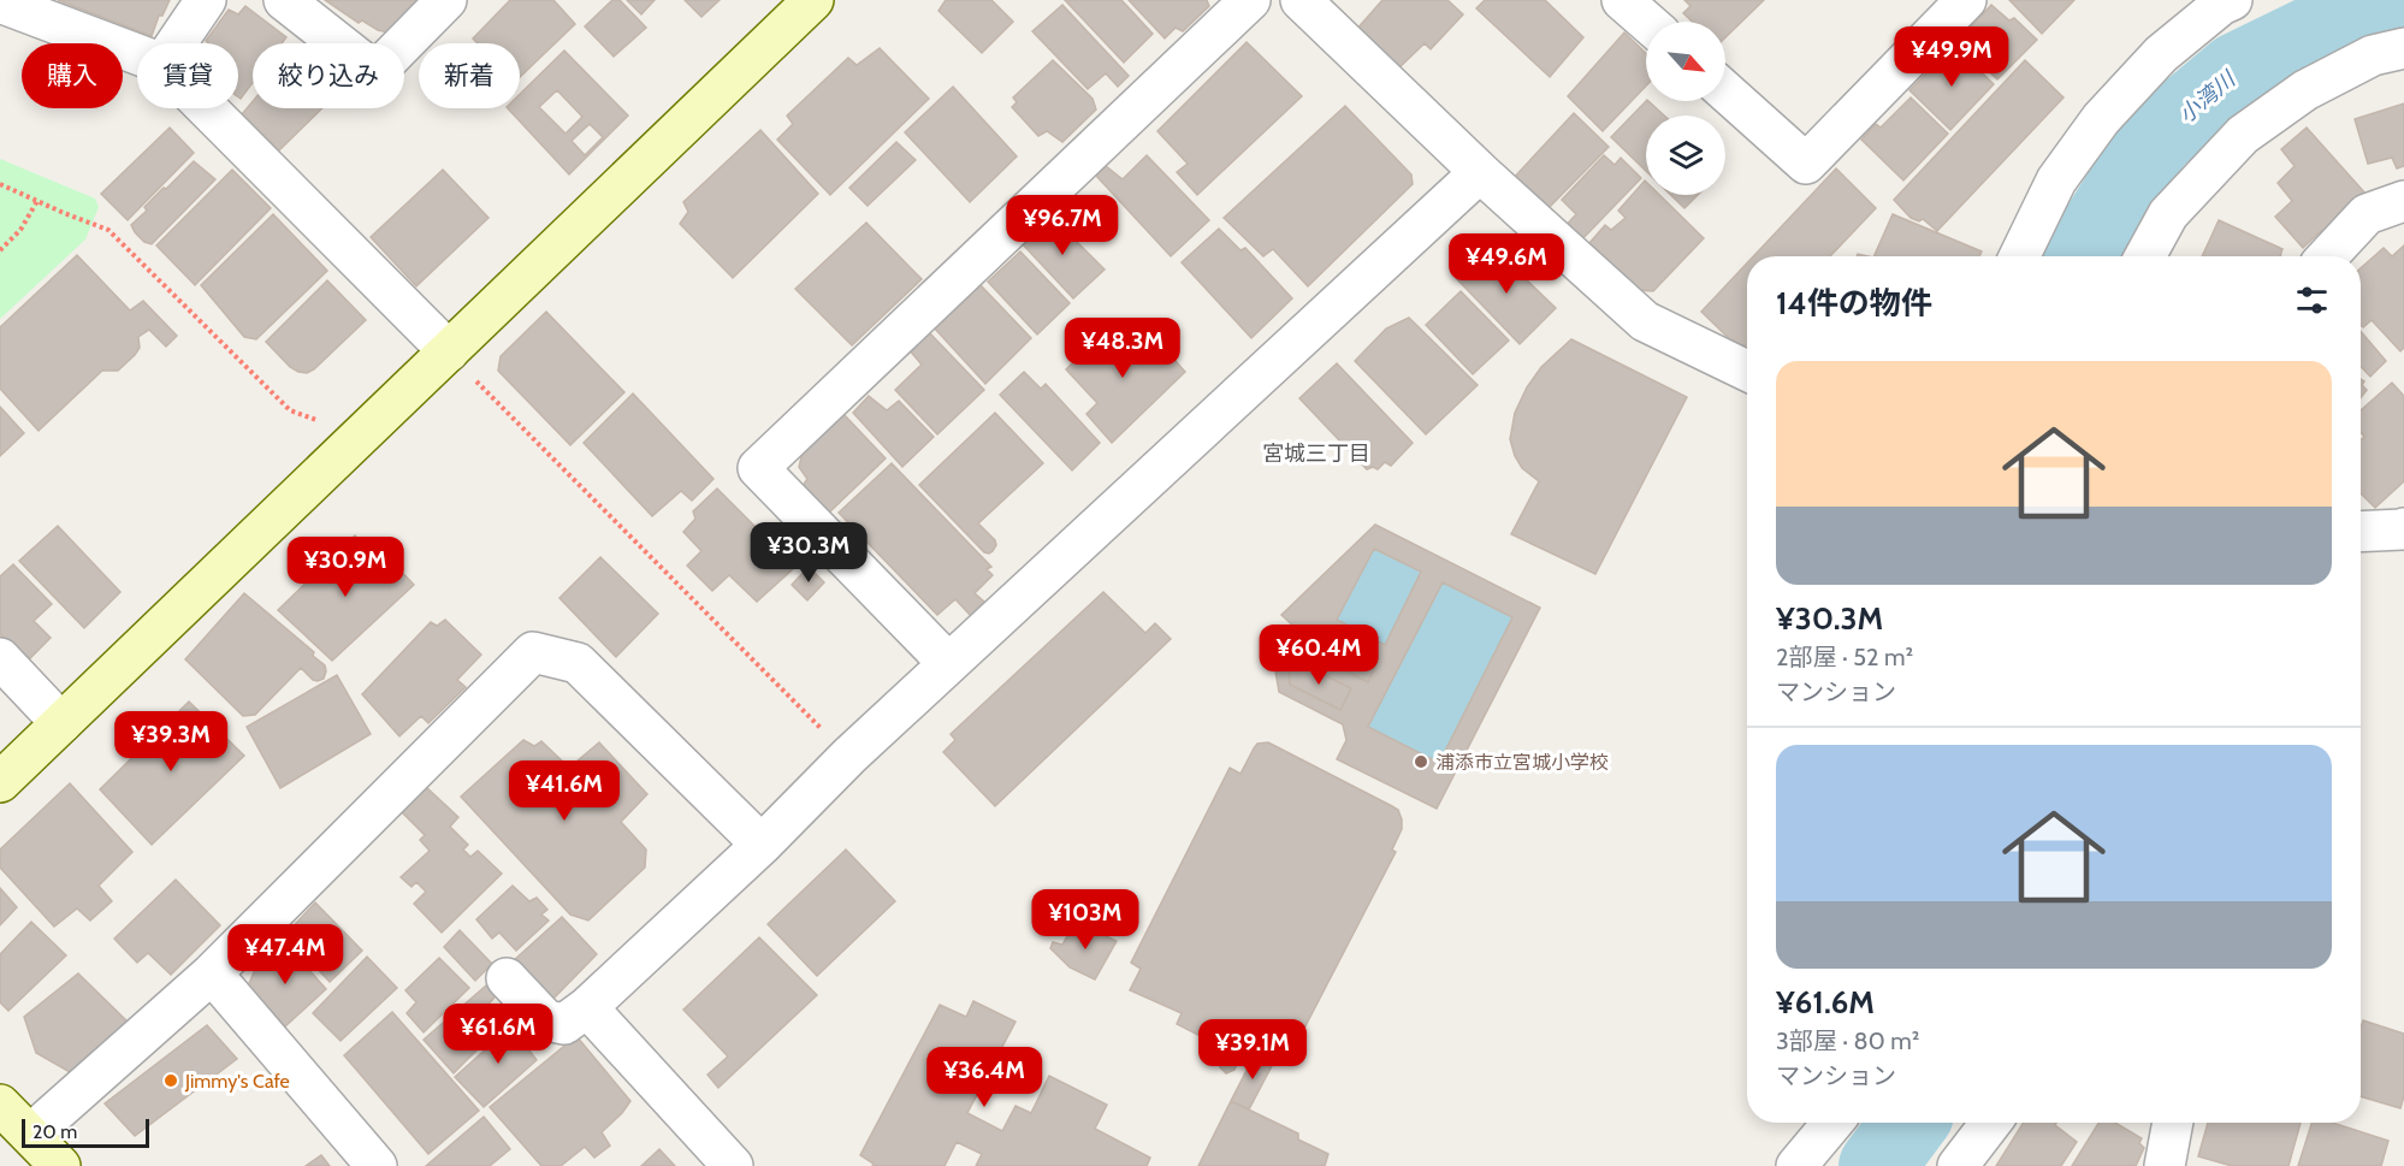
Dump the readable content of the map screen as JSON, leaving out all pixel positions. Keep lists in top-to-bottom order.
{
  "districts": ["宮城三丁目"],
  "water": ["小湾川"],
  "places": ["浦添市立宮城小学校", "Jimmy's Cafe"],
  "scale_bar": "20 m",
  "north": "bottom right",
  "page": {
    "price": [
      "¥49.9M",
      "¥96.7M",
      "¥49.6M",
      "¥48.3M",
      "¥30.3M",
      "¥30.9M",
      "¥60.4M",
      "¥39.3M",
      "¥41.6M",
      "¥103M",
      "¥47.4M",
      "¥61.6M",
      "¥39.1M",
      "¥36.4M"
    ],
    "chip": [
      "購入",
      "賃貸",
      "絞り込み",
      "新着"
    ],
    "heading": "14件の物件",
    "list": [
      {
        "name": "¥30.3M",
        "note": "2部屋 · 52 m² · マンション"
      },
      {
        "name": "¥61.6M",
        "note": "3部屋 · 80 m² · マンション"
      }
    ],
    "scale": "20 m"
  }
}
